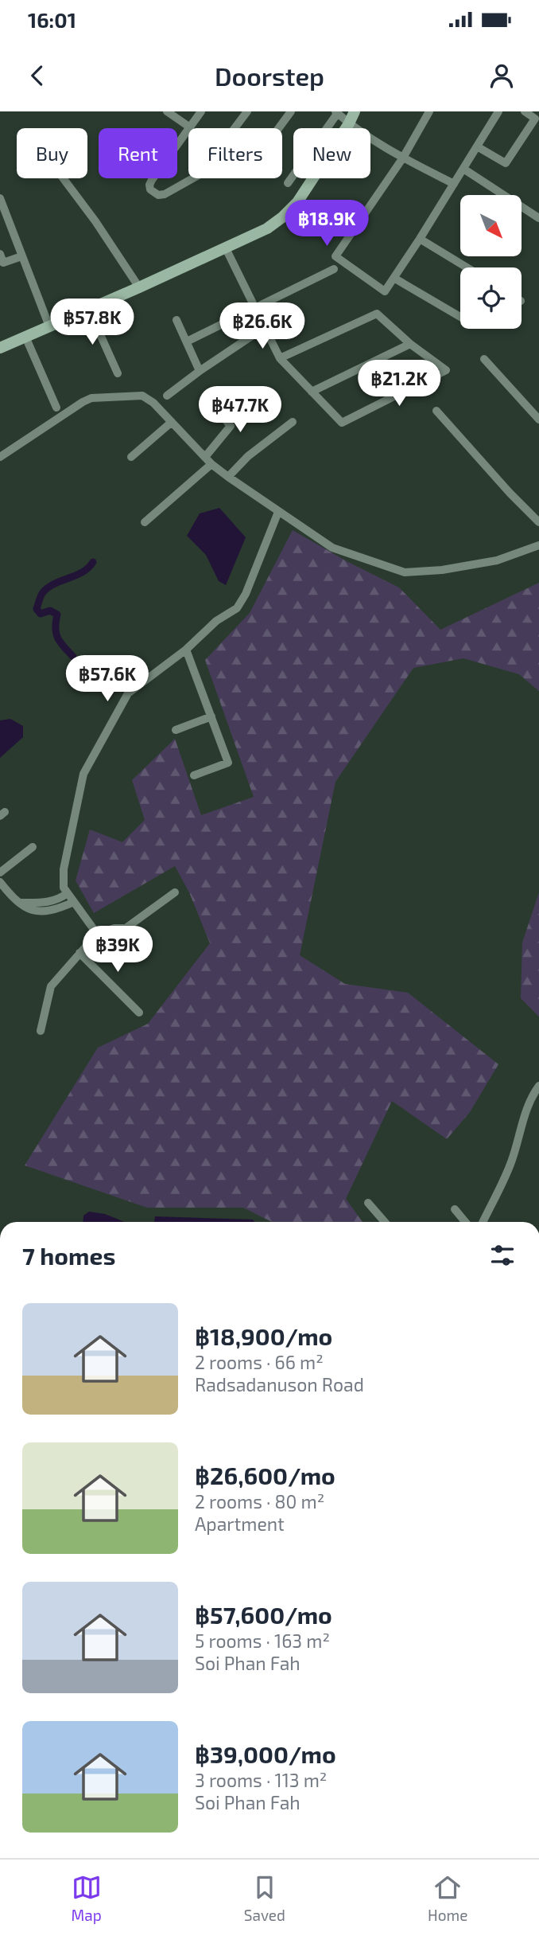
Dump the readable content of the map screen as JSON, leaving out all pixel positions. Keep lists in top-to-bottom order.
{
  "north": "bottom right",
  "page": {
    "status": "16:01",
    "header": "Doorstep",
    "chip": [
      "Buy",
      "Rent",
      "Filters",
      "New"
    ],
    "price": [
      "฿18.9K",
      "฿57.8K",
      "฿26.6K",
      "฿21.2K",
      "฿47.7K",
      "฿57.6K",
      "฿39K"
    ],
    "heading": "7 homes",
    "list": [
      {
        "name": "฿18,900/mo",
        "note": "2 rooms · 66 m² · Radsadanuson Road"
      },
      {
        "name": "฿26,600/mo",
        "note": "2 rooms · 80 m² · Apartment"
      },
      {
        "name": "฿57,600/mo",
        "note": "5 rooms · 163 m² · Soi Phan Fah"
      },
      {
        "name": "฿39,000/mo",
        "note": "3 rooms · 113 m² · Soi Phan Fah"
      }
    ],
    "tabs": ["Map", "Saved", "Home"]
  }
}
